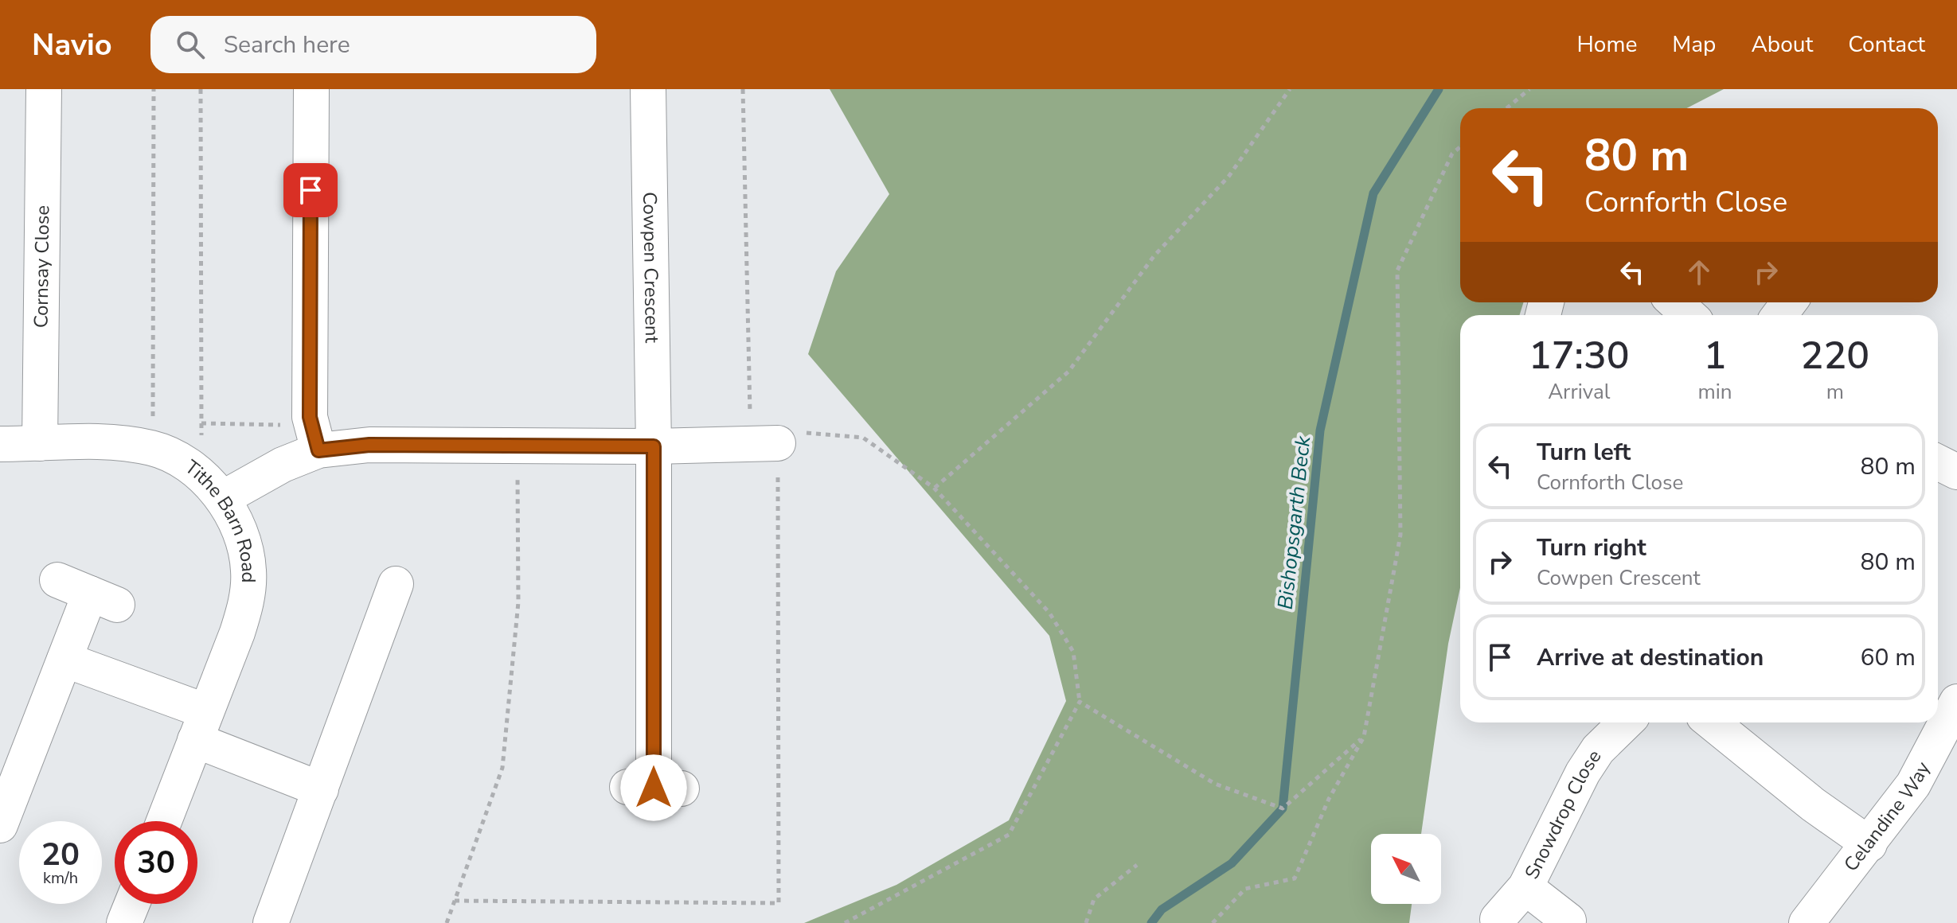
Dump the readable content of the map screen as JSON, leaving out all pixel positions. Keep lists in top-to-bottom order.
{
  "streets": {
    "street": [
      "Cornsay Close",
      "Cowpen Crescent",
      "Tithe Barn Road",
      "Snowdrop Close",
      "Celandine Way"
    ]
  },
  "crossings": [
    ["Cornsay Close", "Tithe Barn Road"]
  ],
  "water": ["Bishopsgarth Beck"],
  "north": "top left",
  "page": {
    "header": "Navio",
    "search": "Search here",
    "nav": [
      "Home",
      "Map",
      "About",
      "Contact"
    ],
    "turn": ["80 m", "Cornforth Close"],
    "eta": [
      "17:30",
      "Arrival",
      "1",
      "min",
      "220",
      "m"
    ],
    "list": [
      {
        "name": "Turn left",
        "note": "Cornforth Close",
        "value": "80 m"
      },
      {
        "name": "Turn right",
        "note": "Cowpen Crescent",
        "value": "80 m"
      },
      {
        "name": "Arrive at destination",
        "value": "60 m"
      }
    ],
    "speed": "20 km/h",
    "limit": "30"
  }
}
